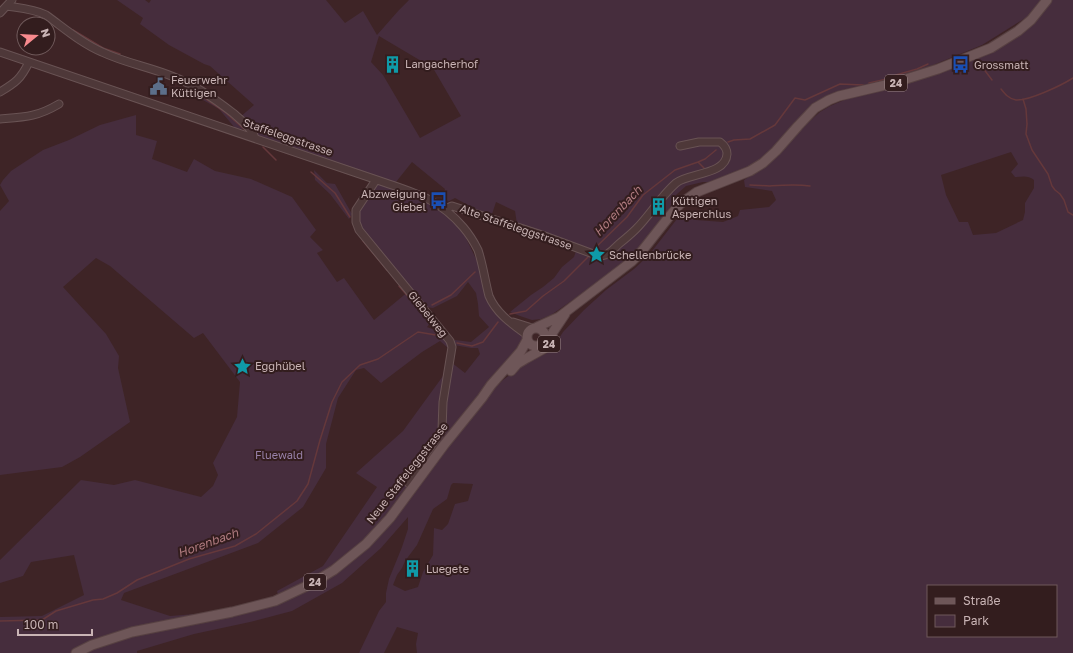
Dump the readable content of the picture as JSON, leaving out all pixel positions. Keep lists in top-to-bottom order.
{
  "streets": {
    "main road": ["24", "Neue Staffeleggstrasse"],
    "street": ["Staffeleggstrasse", "Alte Staffeleggstrasse", "Giebelweg"]
  },
  "crossings": [
    ["24", "Staffeleggstrasse"],
    ["24", "Neue Staffeleggstrasse"],
    ["Staffeleggstrasse", "Alte Staffeleggstrasse"],
    ["Staffeleggstrasse", "Giebelweg"],
    ["Staffeleggstrasse", "Neue Staffeleggstrasse"]
  ],
  "water": ["Horenbach"],
  "parks": ["Fluewald"],
  "places": {
    "building": ["Langacherhof", "Küttigen Asperchlus", "Luegete"],
    "bus stop": ["Grossmatt", "Abzweigung Giebel"],
    "public building": ["Feuerwehr Küttigen"],
    "place": ["Schellenbrücke", "Egghübel"]
  },
  "legend": ["Straße", "Park"],
  "scale_bar": "100 m",
  "north": "right"
}
